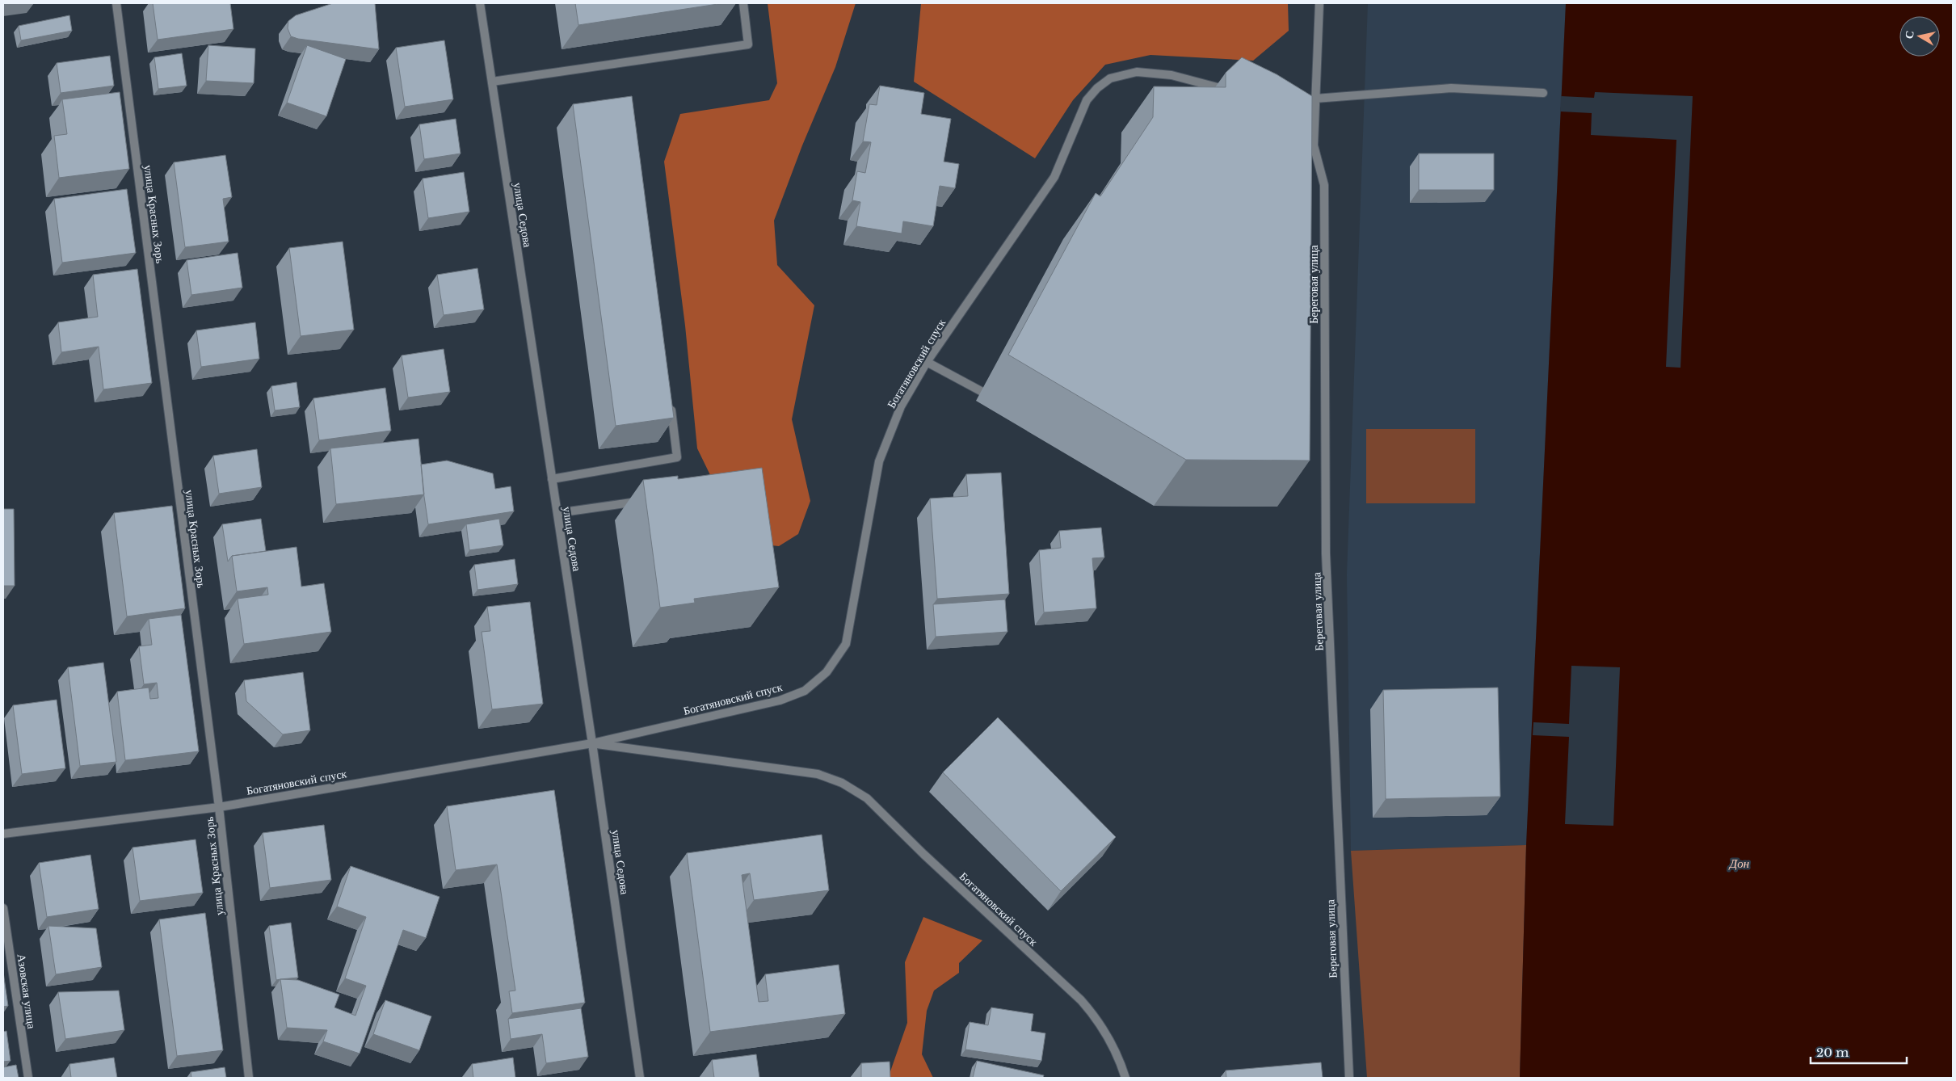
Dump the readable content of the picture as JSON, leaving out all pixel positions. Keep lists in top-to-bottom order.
{
  "streets": {
    "street": [
      "улица Красных Зорь",
      "улица Седова",
      "Береговая улица",
      "Богатяновский спуск",
      "Азовская улица"
    ]
  },
  "crossings": [
    ["улица Красных Зорь", "Богатяновский спуск"],
    ["улица Седова", "Богатяновский спуск"]
  ],
  "water": ["Дон"],
  "scale_bar": "20 m",
  "north": "left"
}
